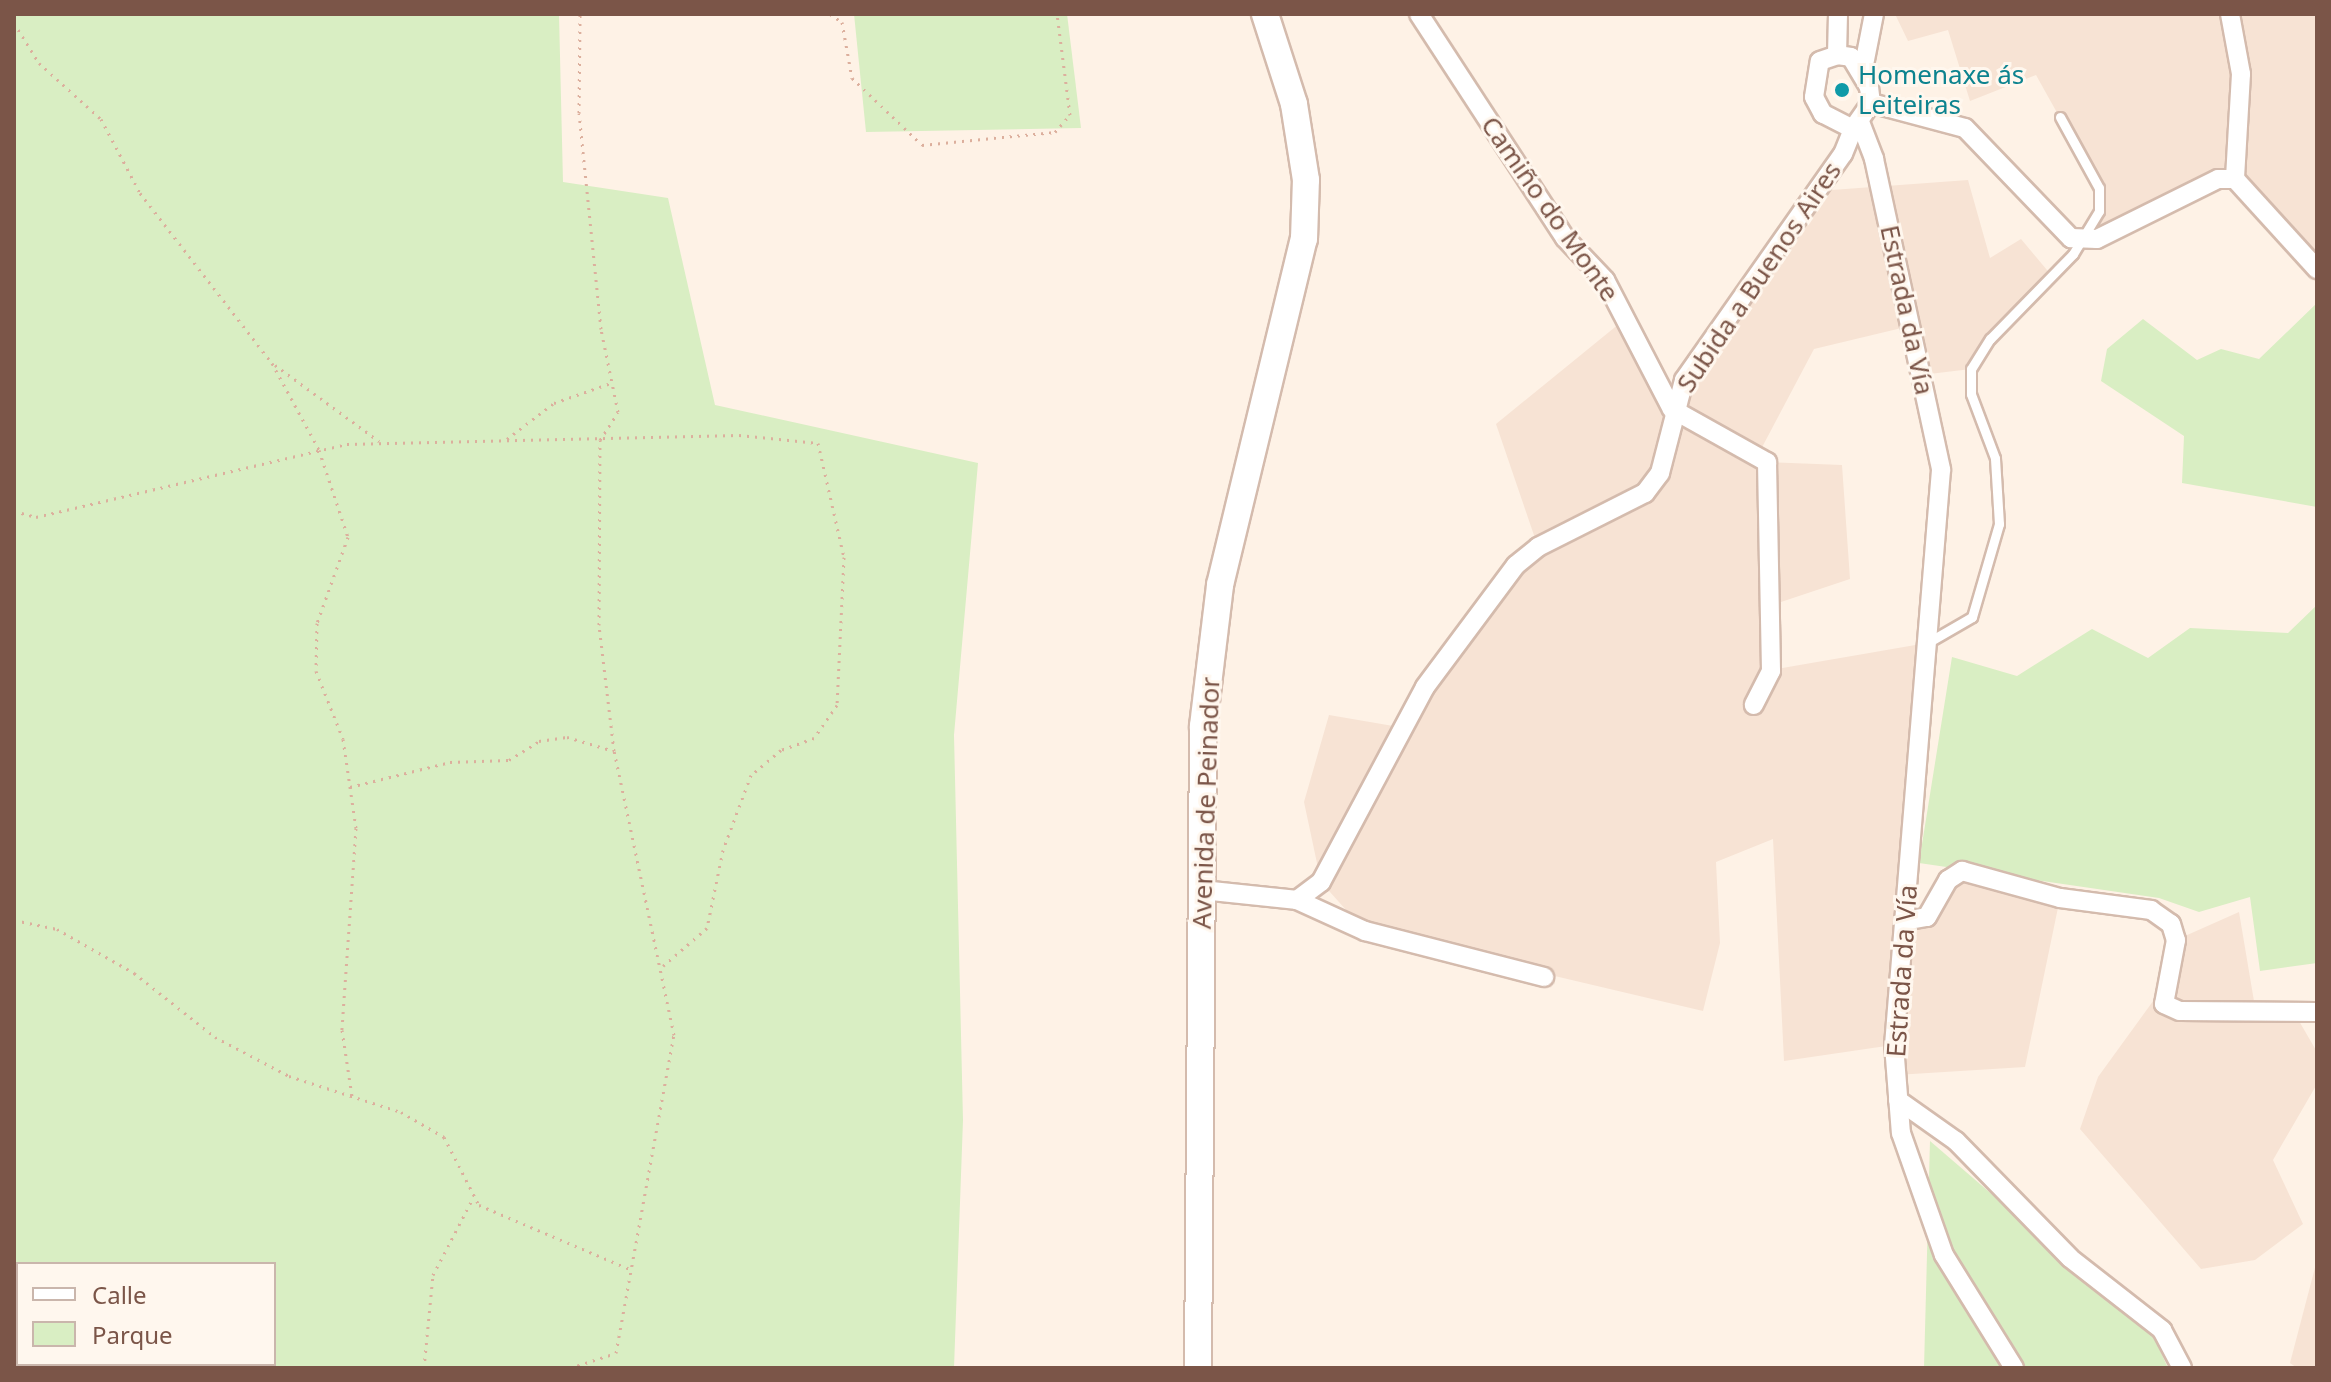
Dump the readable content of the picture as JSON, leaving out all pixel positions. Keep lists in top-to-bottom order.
{
  "streets": {
    "street": [
      "Camiño do Monte",
      "Subida a Buenos Aires",
      "Estrada da Vía",
      "Avenida de Peinador"
    ]
  },
  "crossings": [
    ["Camiño do Monte", "Subida a Buenos Aires"],
    ["Subida a Buenos Aires", "Estrada da Vía"]
  ],
  "places": ["Homenaxe ás Leiteiras"],
  "legend": ["Calle", "Parque"]
}
